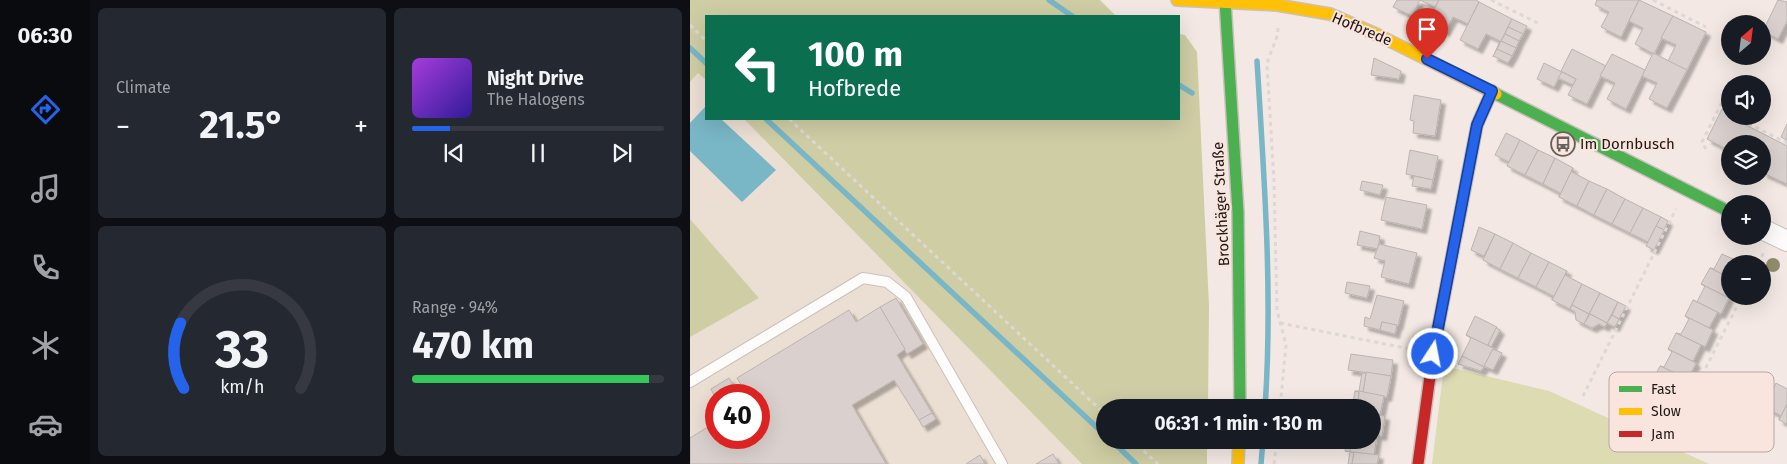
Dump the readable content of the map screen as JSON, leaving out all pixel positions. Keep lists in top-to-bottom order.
{
  "streets": {
    "street": ["Hofbrede", "Brockhäger Straße"]
  },
  "crossings": [
    ["Hofbrede", "Brockhäger Straße"]
  ],
  "places": {
    "bus stop": ["Im Dornbusch"]
  },
  "legend": ["Fast", "Slow", "Jam"],
  "north": "top right",
  "page": {
    "tabs": "06:30",
    "tile": [
      "Climate",
      ["Range · 94%", "470 km"]
    ],
    "map_buttons": ["+", "−"],
    "turn": ["100 m", "Hofbrede"],
    "song": ["Night Drive", "The Halogens"],
    "heat": ["−", "21.5°", "+"],
    "limit": "40",
    "trip": "06:31 · 1 min · 130 m",
    "gauge": ["33", "km/h"]
  }
}
